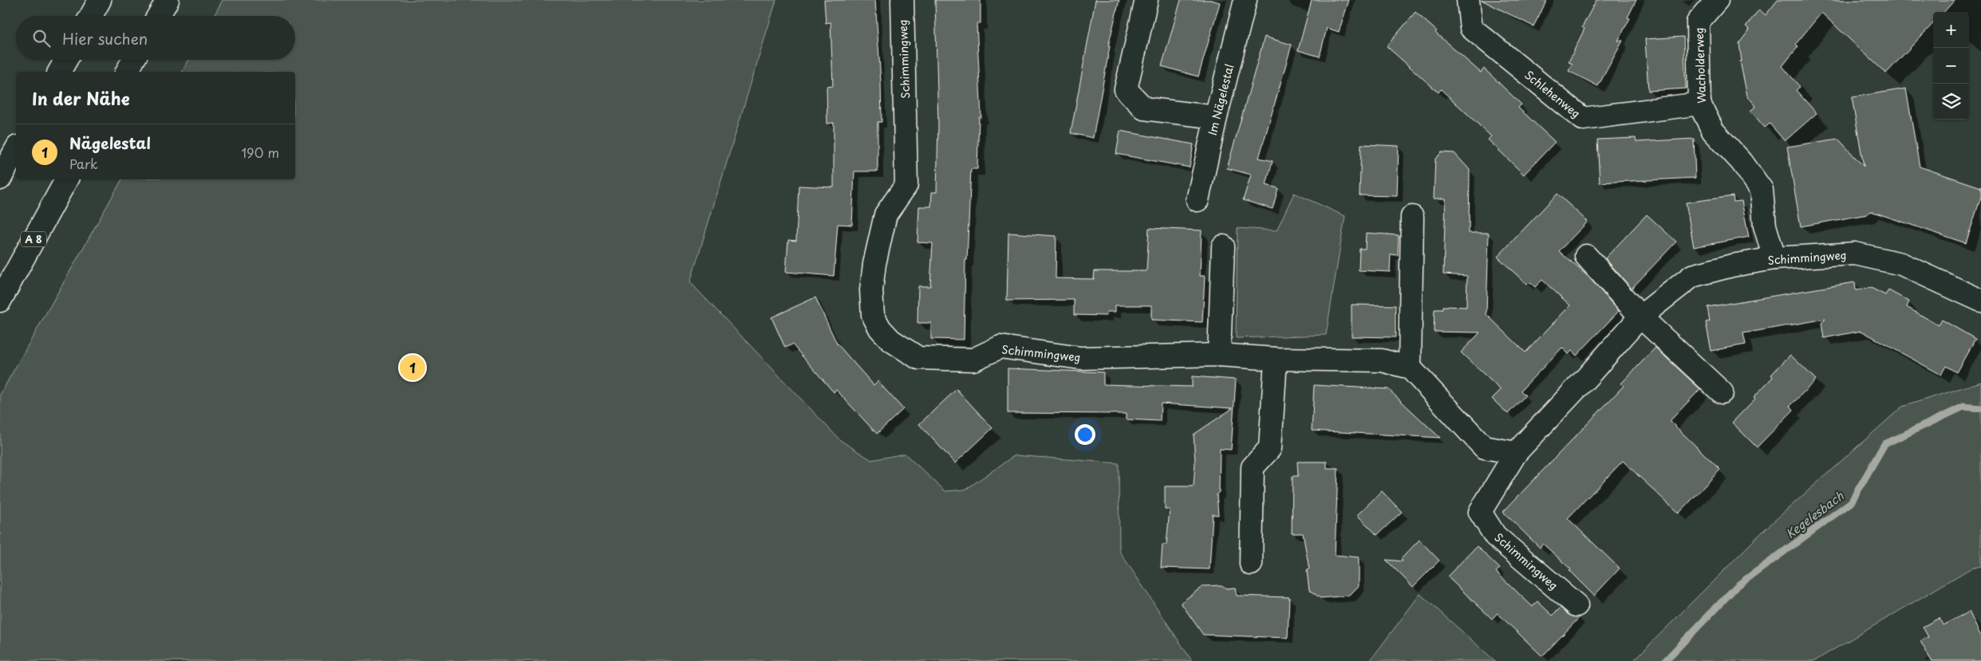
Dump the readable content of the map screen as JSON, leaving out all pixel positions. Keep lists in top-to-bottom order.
{
  "streets": {
    "main road": [
      "Schimmingweg",
      "Wacholderweg",
      "Schlehenweg",
      "Im Nägelestal",
      "A 8"
    ]
  },
  "crossings": [
    ["Schimmingweg", "Wacholderweg"],
    ["Wacholderweg", "Schlehenweg"]
  ],
  "water": ["Kegelesbach"],
  "page": {
    "map_buttons": ["+", "−"],
    "search": "Hier suchen",
    "heading": "In der Nähe",
    "list": [
      {
        "mark": "1",
        "name": "Nägelestal",
        "note": "Park",
        "value": "190 m"
      }
    ],
    "pins": "1"
  }
}
